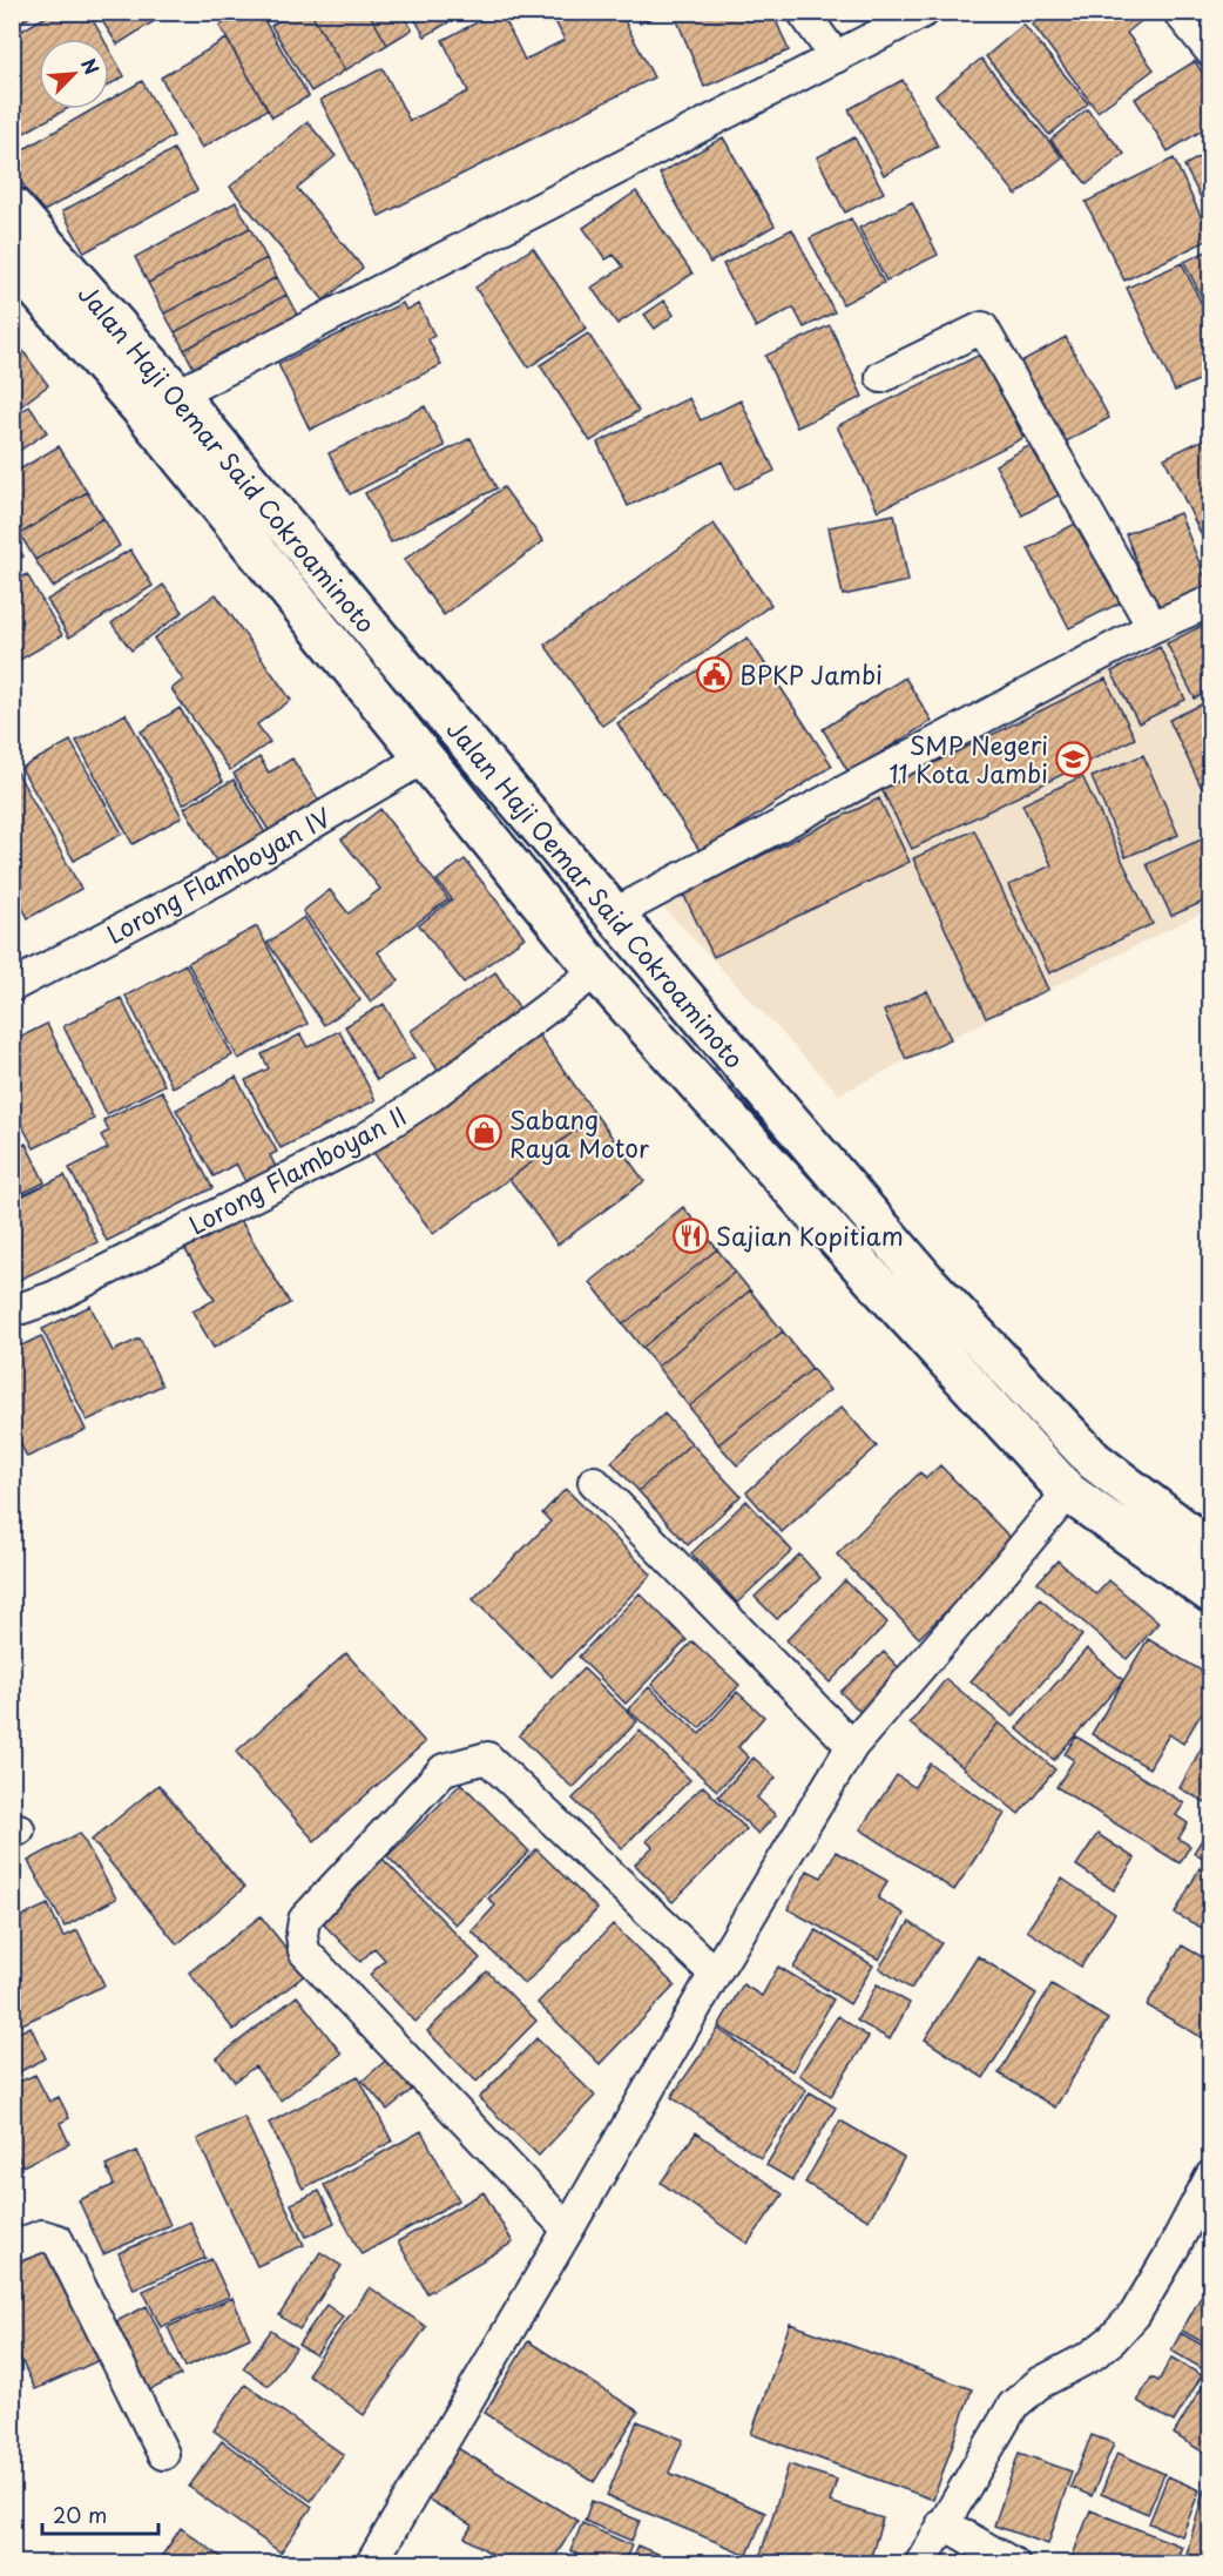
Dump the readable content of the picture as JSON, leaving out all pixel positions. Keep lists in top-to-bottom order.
{
  "streets": {
    "main road": ["Jalan Haji Oemar Said Cokroaminoto"],
    "street": ["Lorong Flamboyan IV", "Lorong Flamboyan II"]
  },
  "crossings": [
    ["Jalan Haji Oemar Said Cokroaminoto", "Lorong Flamboyan IV"],
    ["Jalan Haji Oemar Said Cokroaminoto", "Lorong Flamboyan II"]
  ],
  "places": {
    "public building": ["BPKP Jambi"],
    "school or university": ["SMP Negeri 11 Kota Jambi"],
    "shop": ["Sabang Raya Motor"],
    "restaurant": ["Sajian Kopitiam"]
  },
  "scale_bar": "20 m",
  "north": "top right"
}
